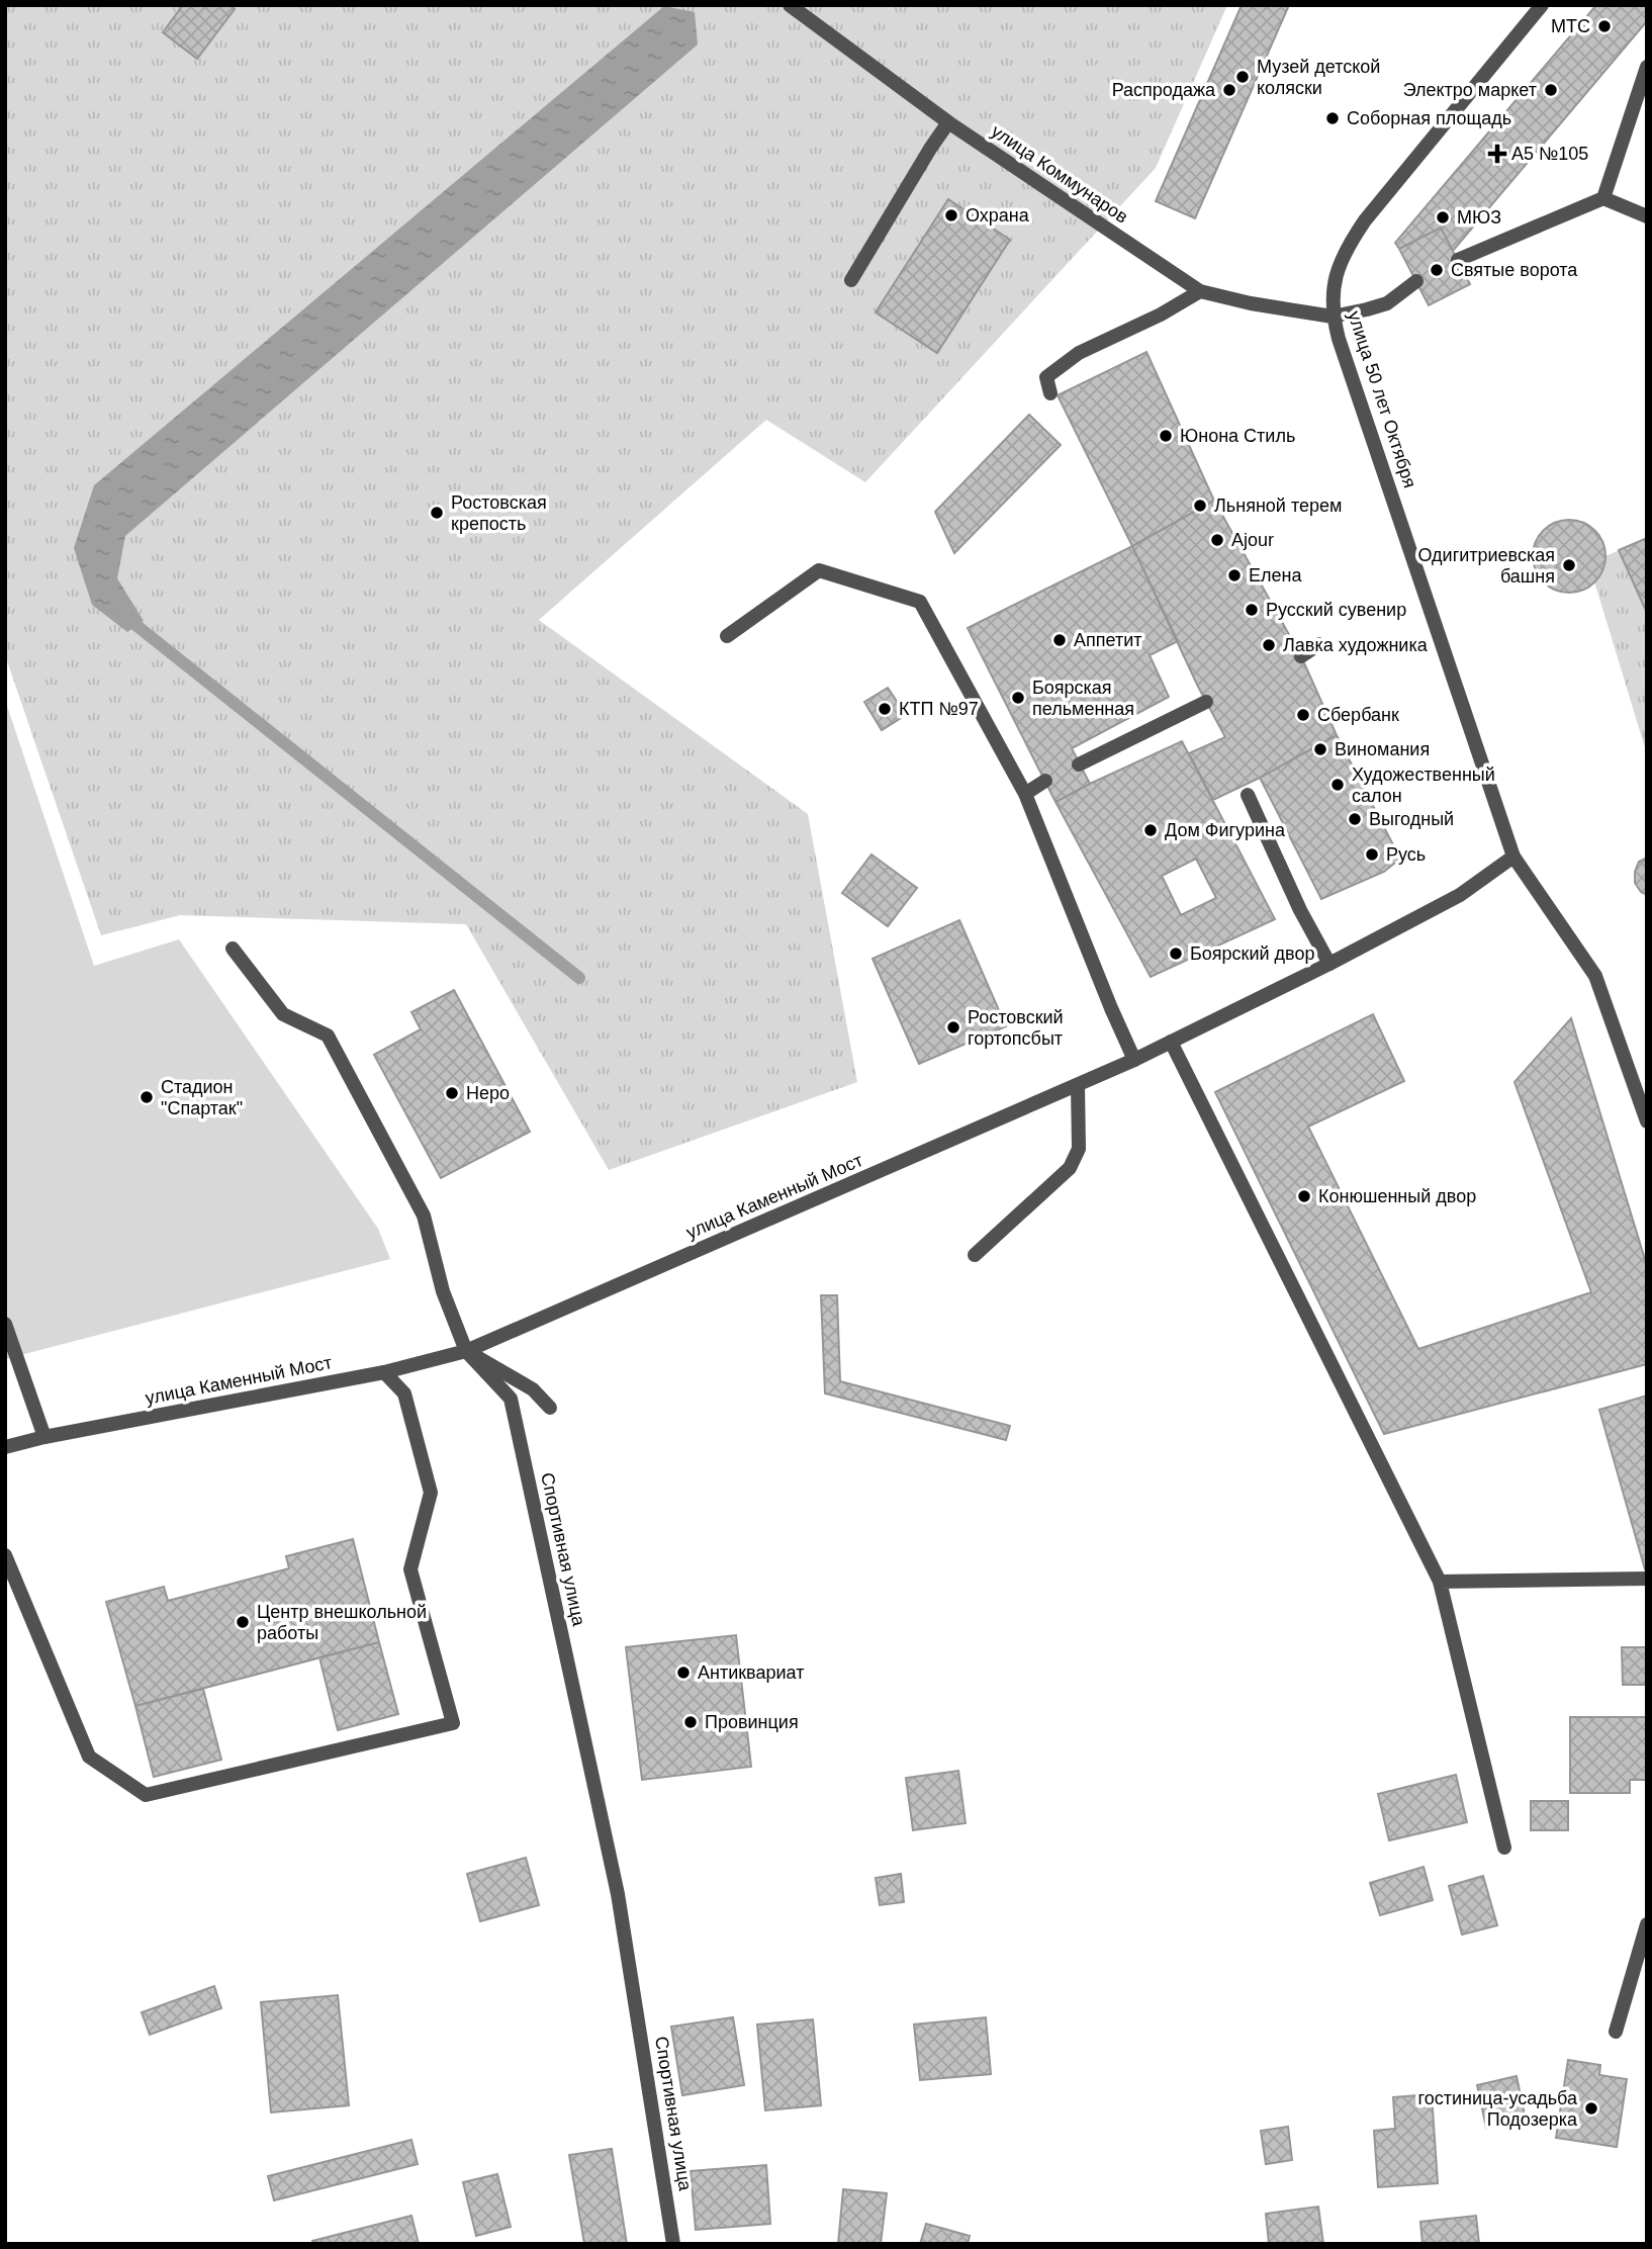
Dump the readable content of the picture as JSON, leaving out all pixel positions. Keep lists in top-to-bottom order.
{
  "streets": {
    "street": [
      "улица Коммунаров",
      "улица 50 лет Октября",
      "улица Каменный Мост",
      "Спортивная улица"
    ]
  },
  "crossings": [
    ["улица Коммунаров", "улица 50 лет Октября"],
    ["улица 50 лет Октября", "улица Каменный Мост"],
    ["улица Каменный Мост", "Спортивная улица"]
  ],
  "places": {
    "other": [
      "МТС",
      "Музей детской коляски",
      "Распродажа",
      "Электро маркет",
      "Соборная площадь",
      "Охрана",
      "МЮЗ",
      "Святые ворота",
      "Юнона Стиль",
      "Льняной терем",
      "Ростовская крепость",
      "Ajour",
      "Одигитриевская башня",
      "Елена",
      "Русский сувенир",
      "Аппетит",
      "Лавка художника",
      "Боярская пельменная",
      "КТП №97",
      "Сбербанк",
      "Виномания",
      "Художественный салон",
      "Выгодный",
      "Дом Фигурина",
      "Русь",
      "Боярский двор",
      "Ростовский гортопсбыт",
      "Неро",
      "Стадион \"Спартак\"",
      "Конюшенный двор",
      "Центр внешкольной работы",
      "Антиквариат",
      "Провинция",
      "гостиница-усадьба Подозерка"
    ],
    "health": ["A5 №105"]
  }
}
